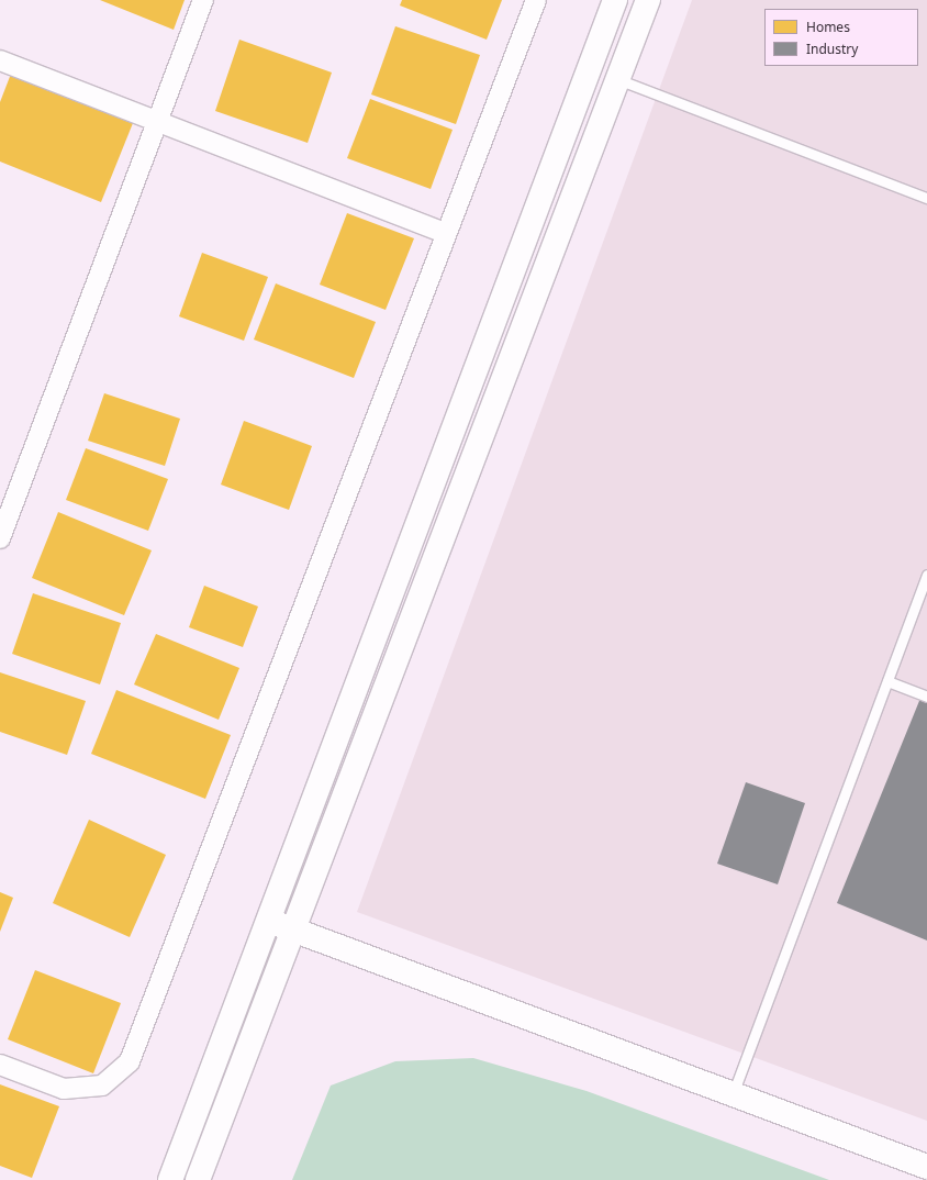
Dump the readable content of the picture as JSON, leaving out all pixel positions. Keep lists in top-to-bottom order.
{
  "legend": ["Homes", "Industry"]
}
